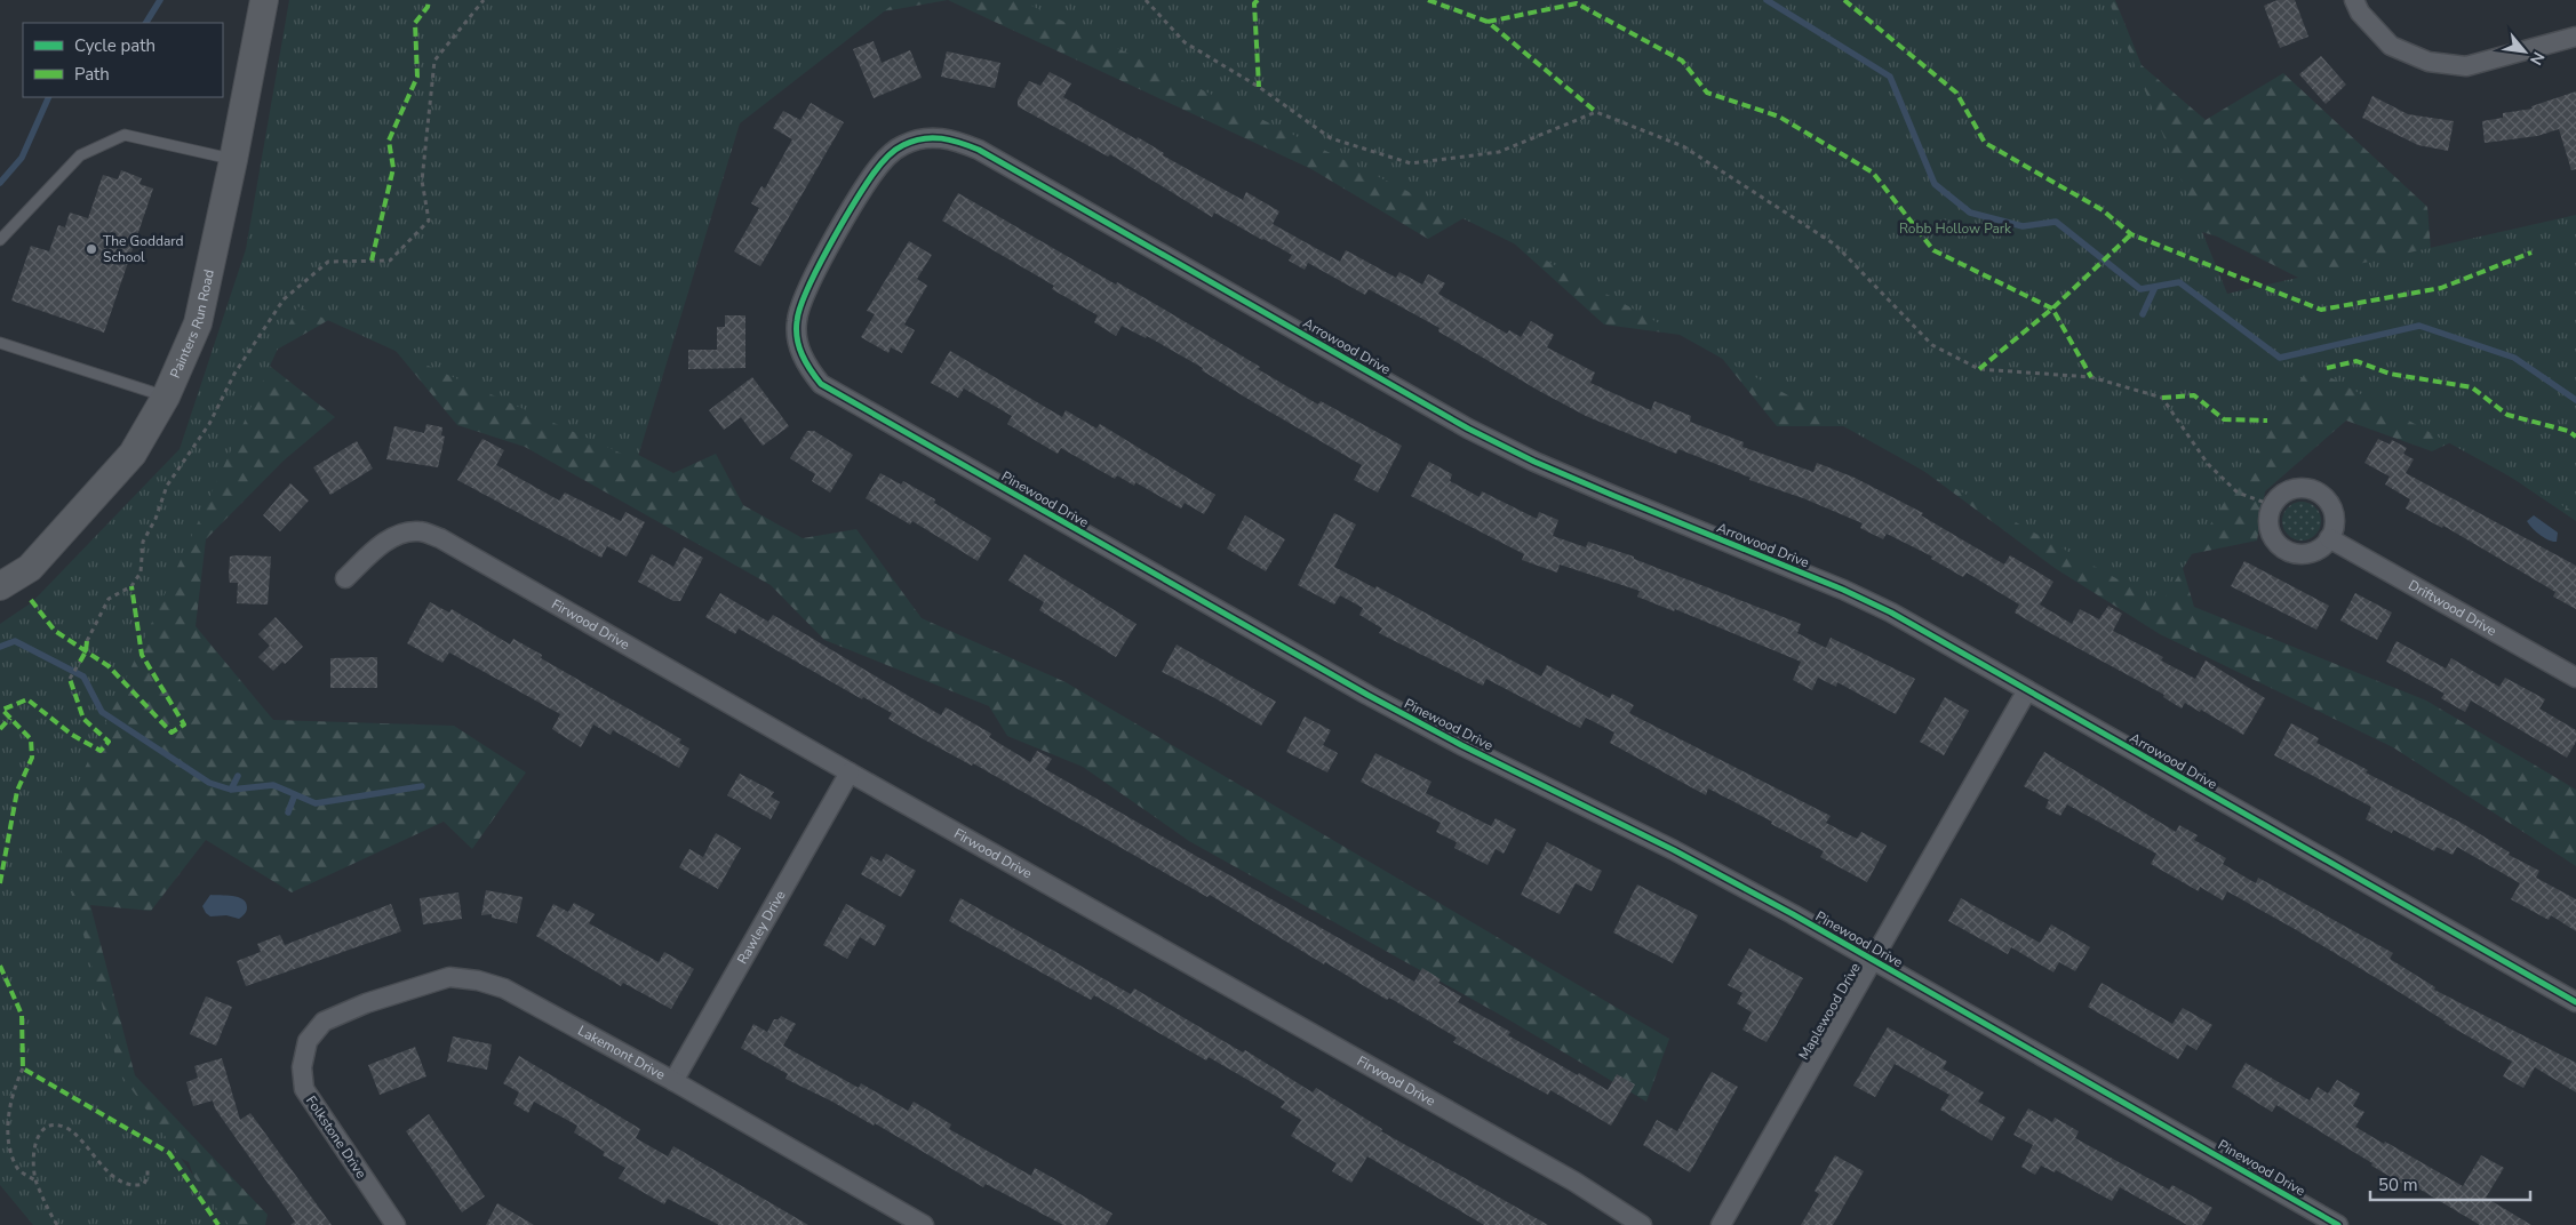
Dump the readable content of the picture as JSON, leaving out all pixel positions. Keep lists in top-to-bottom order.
{
  "streets": {
    "street": [
      "Painters Run Road",
      "Arrowood Drive",
      "Pinewood Drive",
      "Driftwood Drive",
      "Firwood Drive",
      "Rawley Drive",
      "Maplewood Drive",
      "Lakemont Drive",
      "Folkstone Drive"
    ]
  },
  "crossings": [
    ["Arrowood Drive", "Pinewood Drive"],
    ["Arrowood Drive", "Maplewood Drive"],
    ["Pinewood Drive", "Maplewood Drive"],
    ["Firwood Drive", "Rawley Drive"],
    ["Rawley Drive", "Lakemont Drive"],
    ["Lakemont Drive", "Folkstone Drive"]
  ],
  "parks": ["Robb Hollow Park"],
  "places": ["The Goddard School"],
  "legend": ["Cycle path", "Path"],
  "scale_bar": "50 m",
  "north": "bottom right"
}
